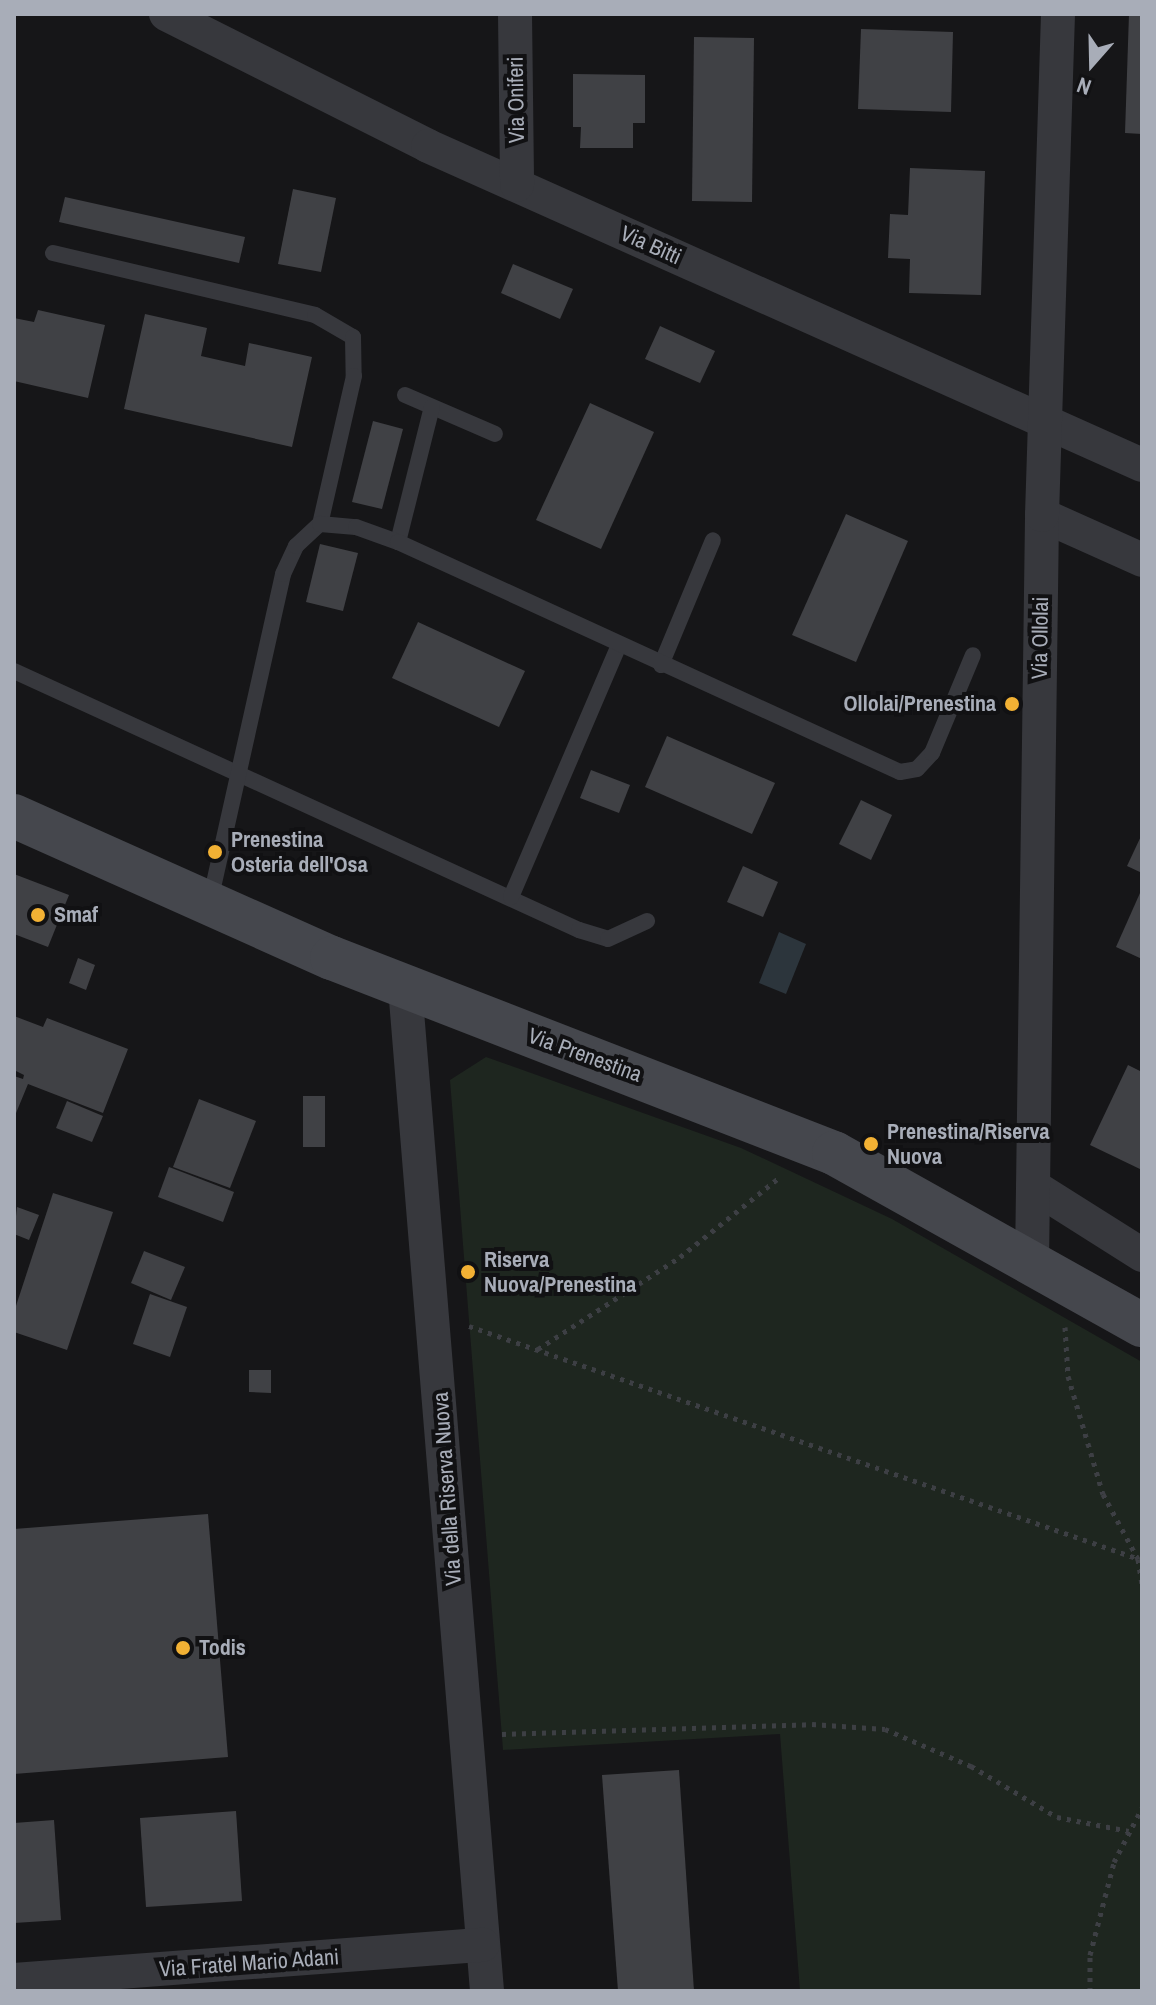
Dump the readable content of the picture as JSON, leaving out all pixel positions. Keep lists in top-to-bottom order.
{
  "streets": {
    "main road": ["Via Prenestina"],
    "street": [
      "Via Oniferi",
      "Via Bitti",
      "Via Ollolai",
      "Via della Riserva Nuova",
      "Via Fratel Mario Adani"
    ]
  },
  "crossings": [
    ["Via Oniferi", "Via Bitti"],
    ["Via Bitti", "Via Ollolai"],
    ["Via Ollolai", "Via Prenestina"],
    ["Via Prenestina", "Via della Riserva Nuova"],
    ["Via della Riserva Nuova", "Via Fratel Mario Adani"]
  ],
  "places": [
    "Ollolai/Prenestina",
    "Prenestina Osteria dell'Osa",
    "Smaf",
    "Prenestina/Riserva Nuova",
    "Riserva Nuova/Prenestina",
    "Todis"
  ],
  "north": "bottom"
}
